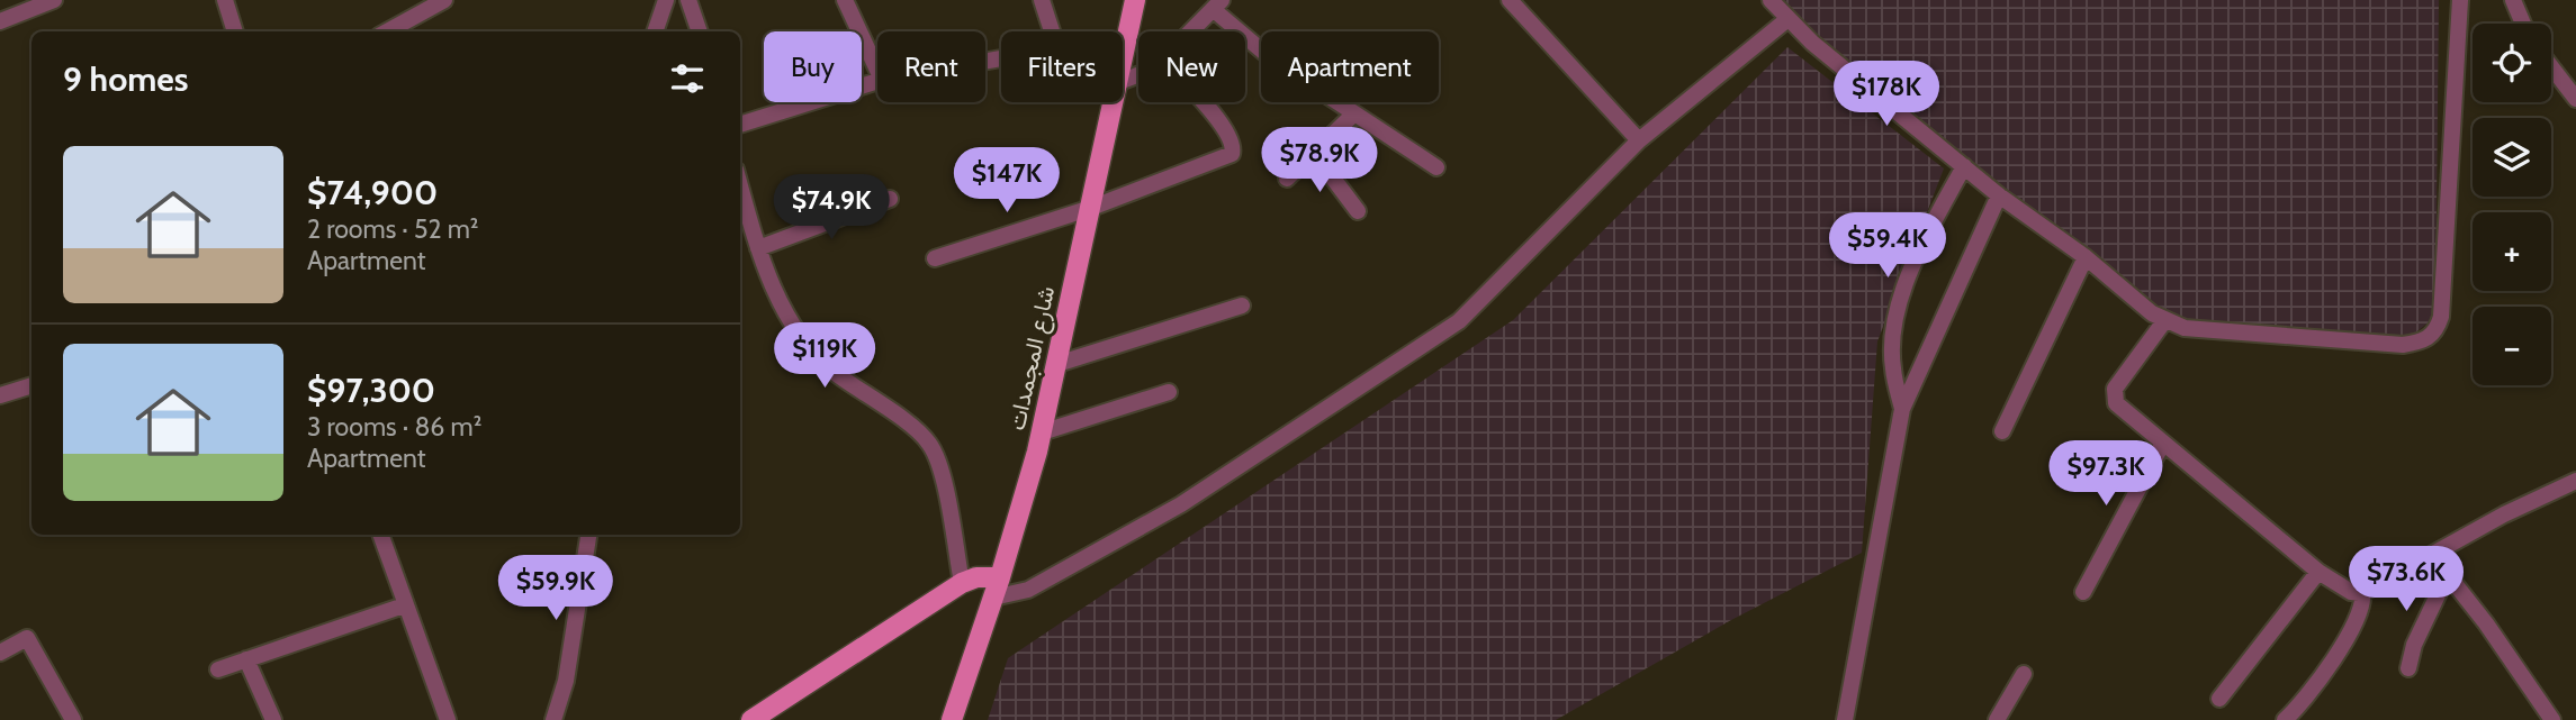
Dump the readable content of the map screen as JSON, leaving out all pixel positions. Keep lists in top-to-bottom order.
{
  "streets": {
    "main road": ["شارع المجمدات"]
  },
  "page": {
    "map_buttons": ["+", "−"],
    "chip": [
      "Buy",
      "Rent",
      "Filters",
      "New",
      "Apartment"
    ],
    "heading": "9 homes",
    "price": [
      "$178K",
      "$78.9K",
      "$147K",
      "$74.9K",
      "$59.4K",
      "$119K",
      "$97.3K",
      "$73.6K",
      "$59.9K"
    ],
    "list": [
      {
        "name": "$74,900",
        "note": "2 rooms · 52 m² · Apartment"
      },
      {
        "name": "$97,300",
        "note": "3 rooms · 86 m² · Apartment"
      }
    ]
  }
}
